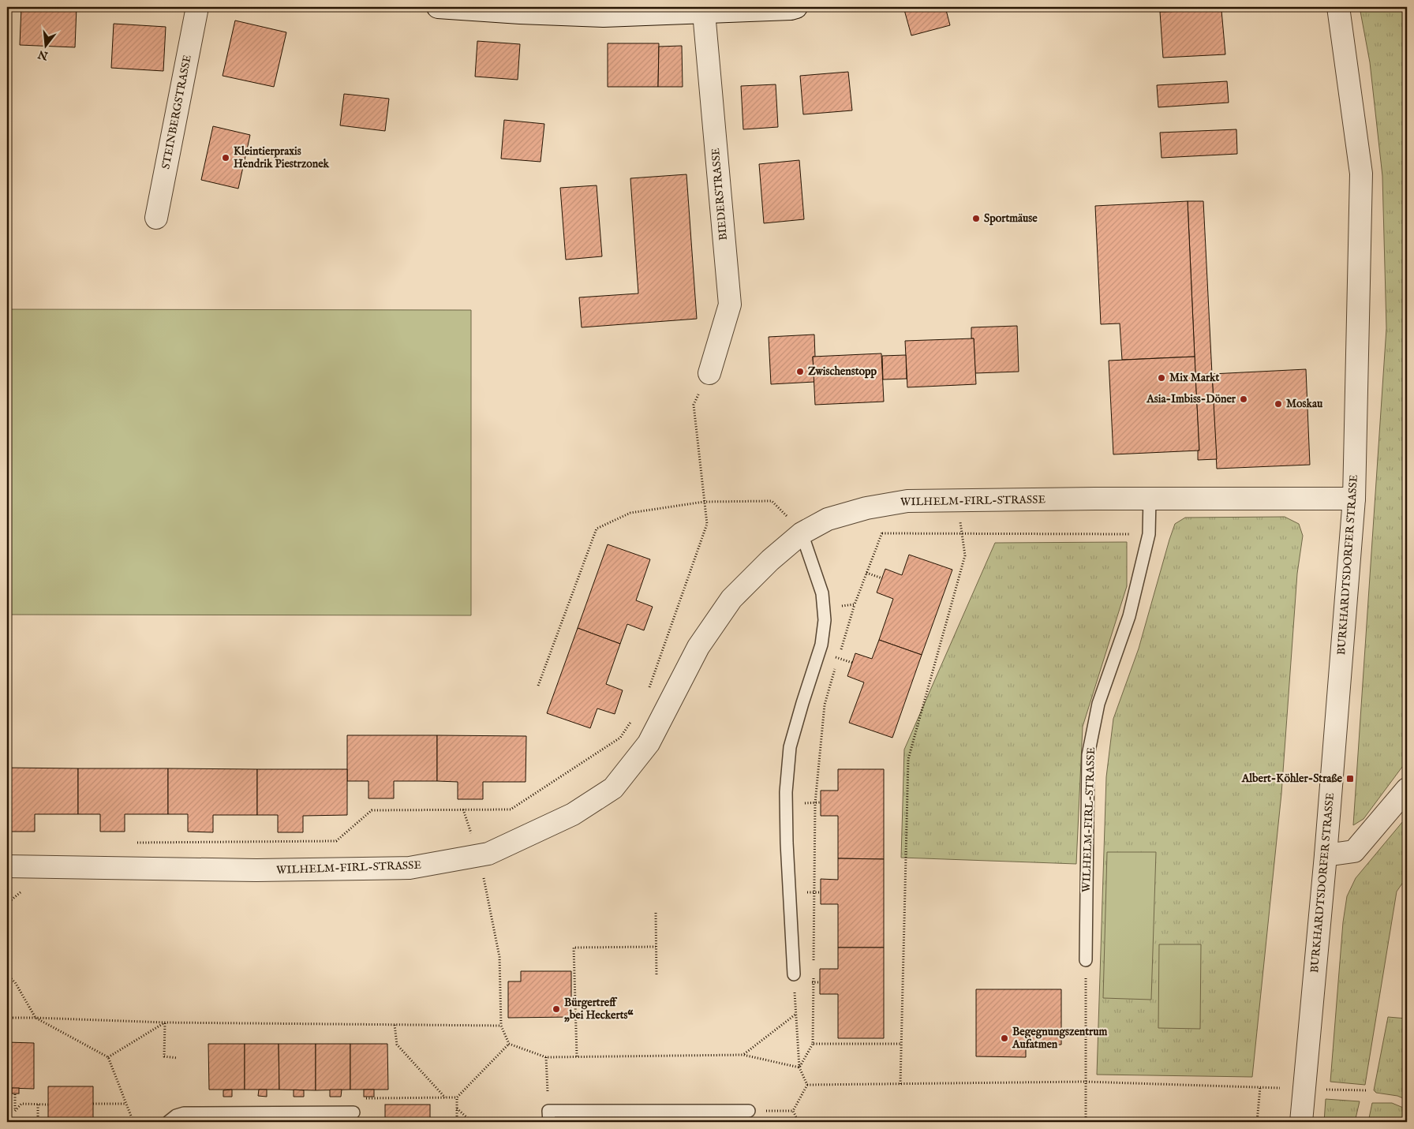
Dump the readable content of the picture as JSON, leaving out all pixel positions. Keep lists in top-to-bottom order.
{
  "streets": {
    "street": [
      "STEINBERGSTRASSE",
      "BIEDERSTRASSE",
      "WILHELM-FIRL-STRASSE",
      "BURKHARDTSDORFER STRASSE"
    ]
  },
  "crossings": [
    ["WILHELM-FIRL-STRASSE", "BURKHARDTSDORFER STRASSE"]
  ],
  "places": {
    "other": [
      "Kleintierpraxis Hendrik Piestrzonek",
      "Sportmäuse",
      "Zwischenstopp",
      "Mix Markt",
      "Asia-Imbiss-Döner",
      "Moskau",
      "Bürgertreff „bei Heckerts“",
      "Begegnungszentrum Aufatmen"
    ],
    "transit": ["Albert-Köhler-Straße"]
  },
  "north": "bottom"
}
